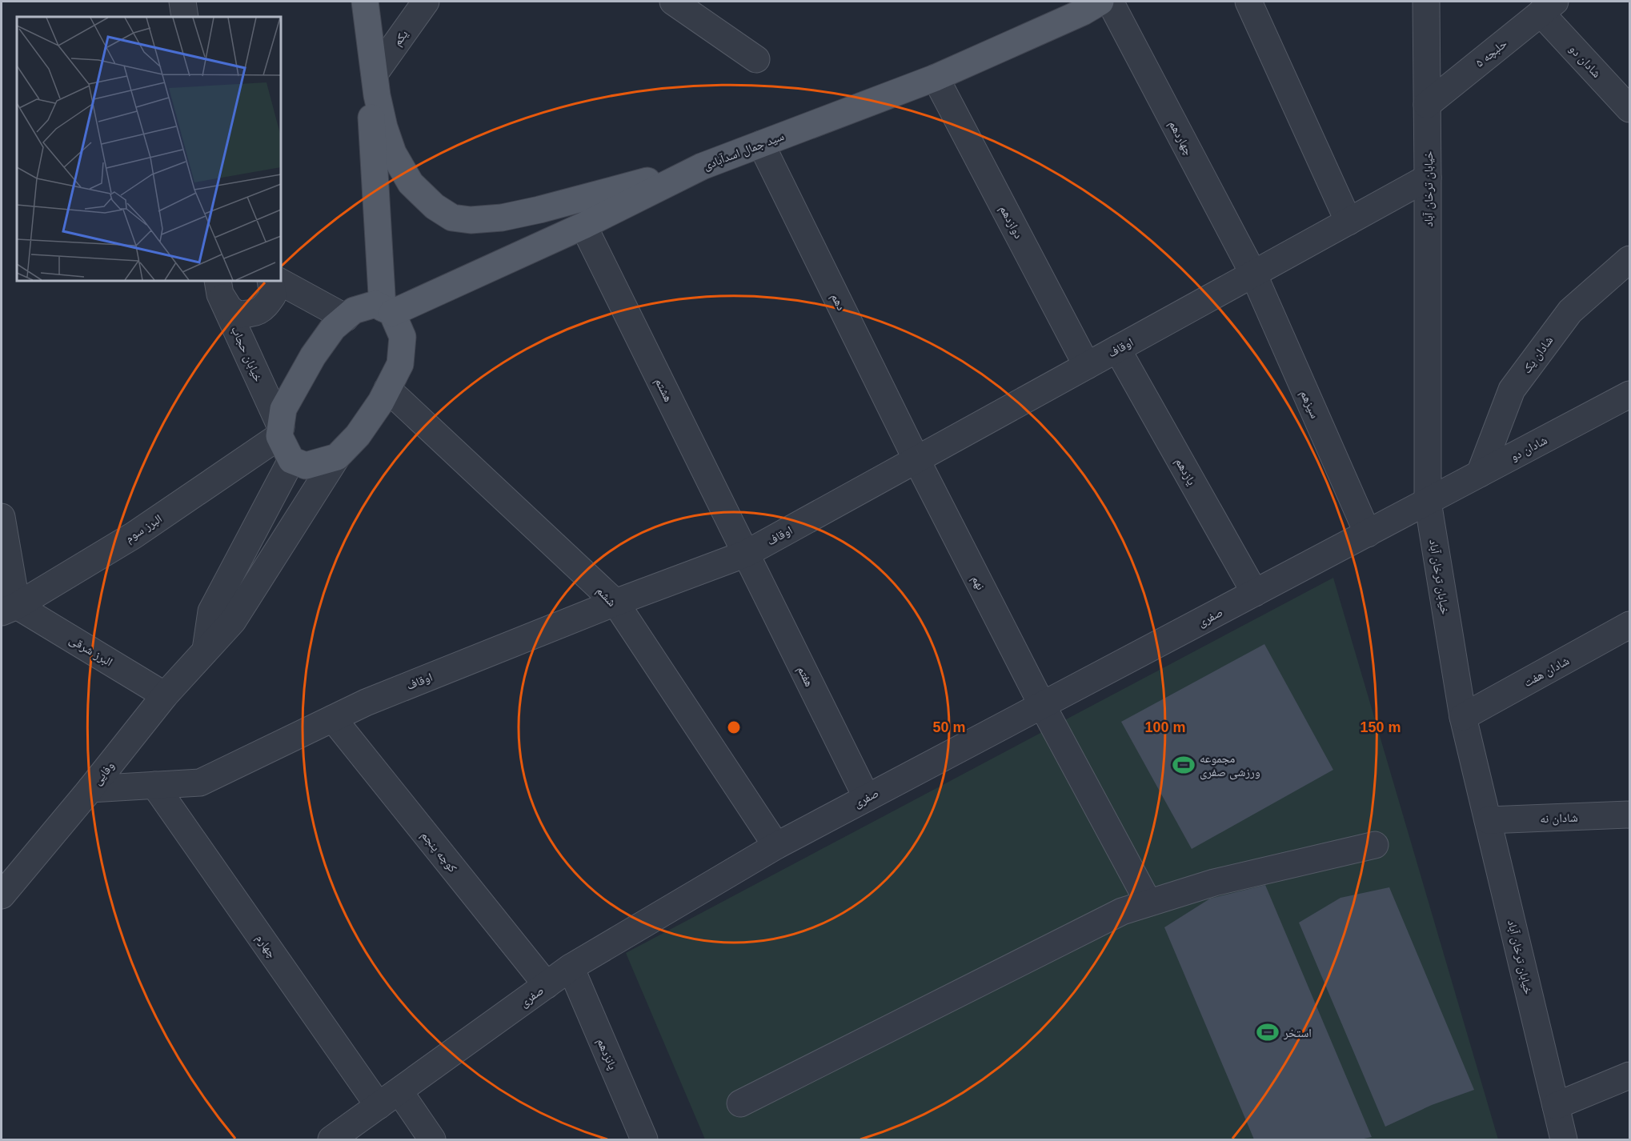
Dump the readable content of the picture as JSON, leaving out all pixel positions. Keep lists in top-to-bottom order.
{
  "streets": {
    "main road": ["سید جمال اسدآبادی"],
    "street": [
      "یکم",
      "حلبچه ۵",
      "شادان دو",
      "چهاردهم",
      "خیابان ترخان آباد",
      "دوازدهم",
      "دهم",
      "اوقاف",
      "خیابان حجاب",
      "شادان یک",
      "هشتم",
      "سیزهم",
      "یازدهم",
      "البرز سوم",
      "نهم",
      "ششم",
      "صفری",
      "البرز شرقی",
      "شادان هفت",
      "هفتم",
      "وفایی",
      "شادان نه",
      "کوچه پنجم",
      "چهارم",
      "پانزدهم"
    ]
  },
  "crossings": [
    ["حلبچه ۵", "شادان دو"],
    ["حلبچه ۵", "خیابان ترخان آباد"],
    ["شادان دو", "خیابان ترخان آباد"],
    ["شادان دو", "شادان یک"],
    ["شادان دو", "صفری"],
    ["چهاردهم", "اوقاف"],
    ["چهاردهم", "سیزهم"],
    ["سید جمال اسدآبادی", "دوازدهم"],
    ["سید جمال اسدآبادی", "دهم"],
    ["سید جمال اسدآبادی", "هشتم"],
    ["خیابان ترخان آباد", "اوقاف"],
    ["خیابان ترخان آباد", "صفری"],
    ["خیابان ترخان آباد", "شادان هفت"],
    ["خیابان ترخان آباد", "شادان نه"],
    ["دوازدهم", "اوقاف"],
    ["دهم", "اوقاف"],
    ["دهم", "نهم"],
    ["اوقاف", "هشتم"],
    ["اوقاف", "سیزهم"],
    ["اوقاف", "یازدهم"],
    ["اوقاف", "نهم"],
    ["اوقاف", "ششم"],
    ["اوقاف", "هفتم"],
    ["اوقاف", "وفایی"],
    ["اوقاف", "کوچه پنجم"],
    ["اوقاف", "چهارم"],
    ["خیابان حجاب", "البرز سوم"],
    ["هشتم", "هفتم"],
    ["سیزهم", "صفری"],
    ["یازدهم", "صفری"],
    ["البرز سوم", "البرز شرقی"],
    ["نهم", "صفری"],
    ["ششم", "صفری"],
    ["صفری", "هفتم"],
    ["صفری", "کوچه پنجم"],
    ["صفری", "چهارم"],
    ["صفری", "پانزدهم"],
    ["البرز شرقی", "وفایی"]
  ],
  "places": {
    "sports": ["مجموعه ورزشی صفری", "استخر"]
  },
  "rings": ["50 m", "100 m", "150 m"]
}
